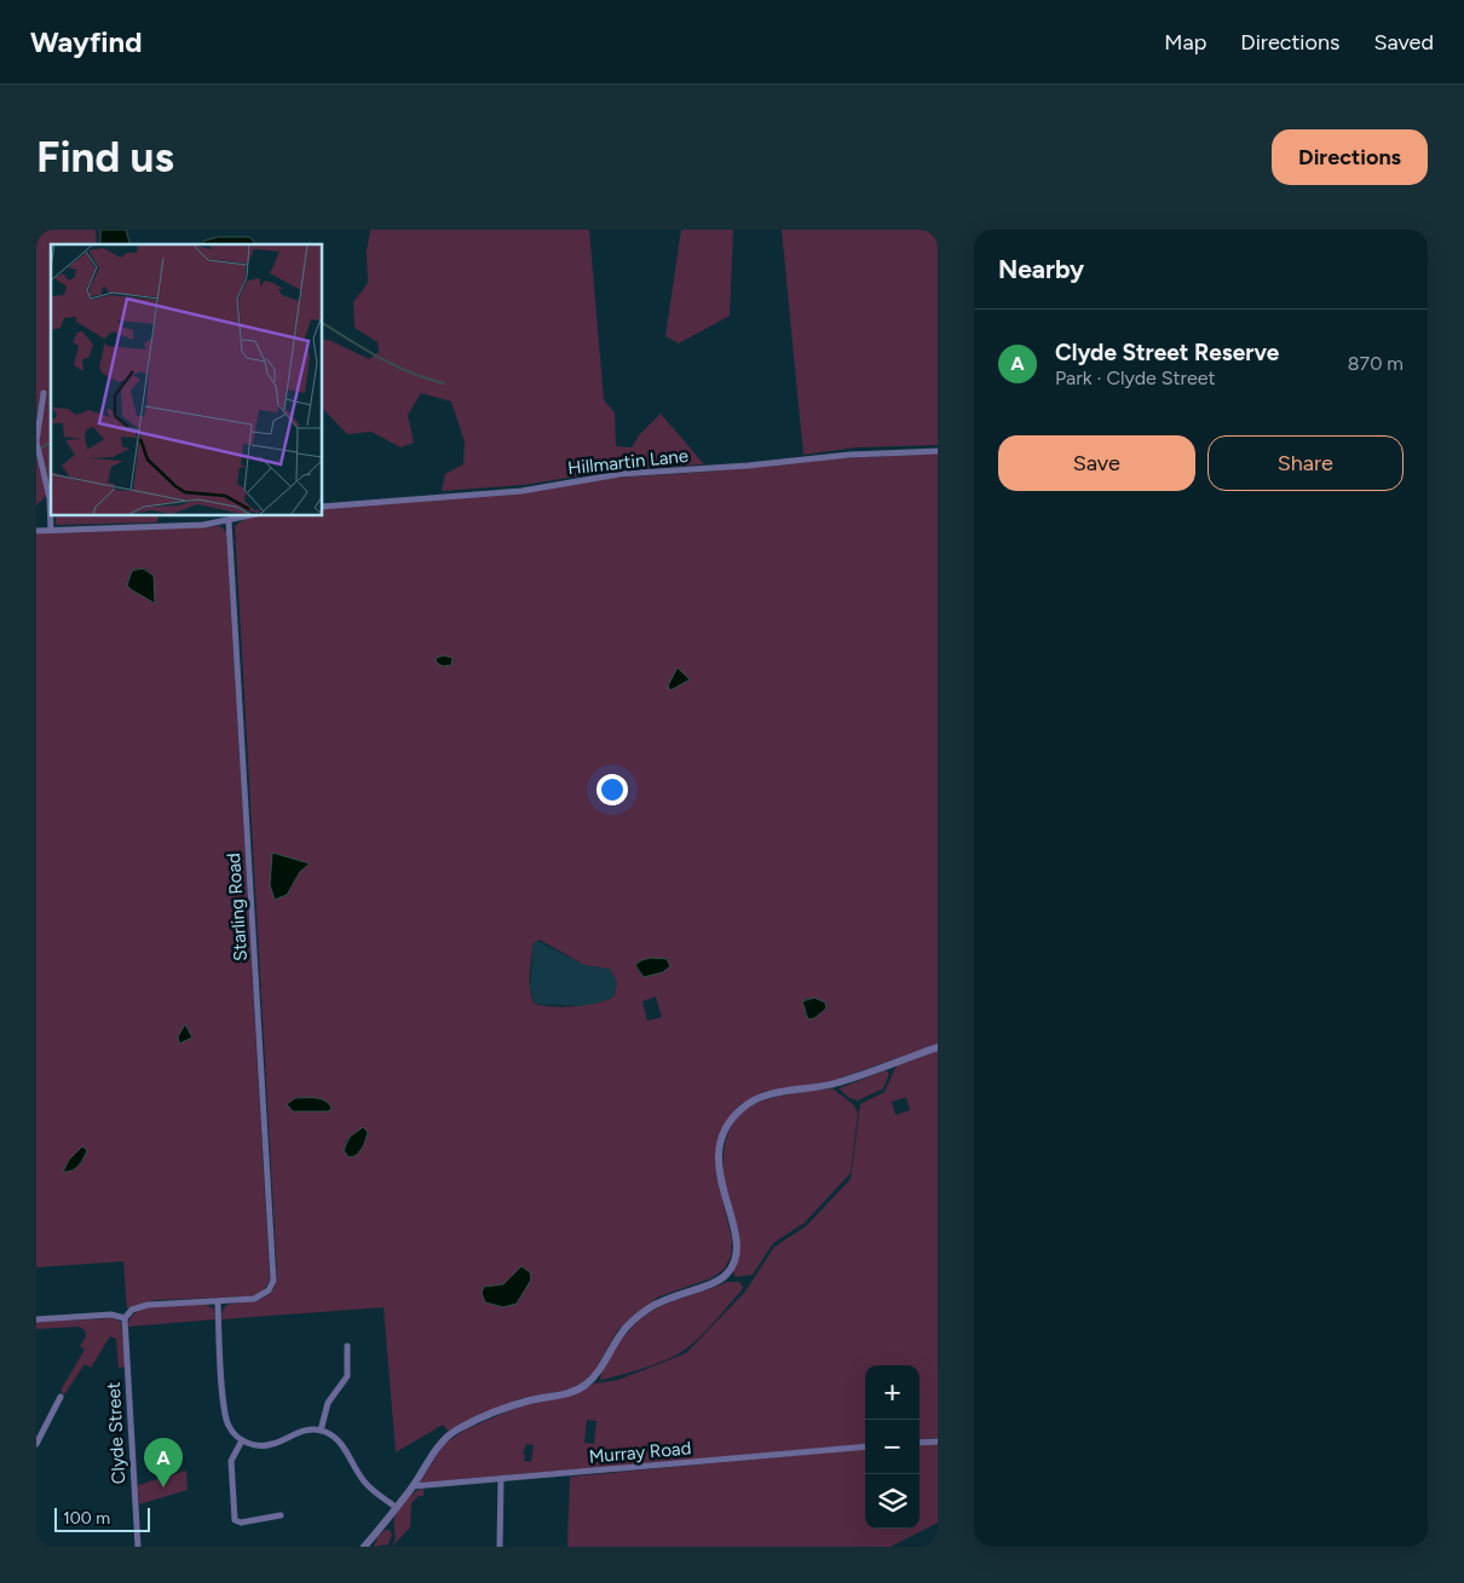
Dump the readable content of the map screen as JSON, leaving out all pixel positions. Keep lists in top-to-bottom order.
{
  "streets": {
    "street": [
      "Hillmartin Lane",
      "Starling Road",
      "Clyde Street",
      "Murray Road"
    ]
  },
  "scale_bar": "100 m",
  "page": {
    "header": "Wayfind",
    "nav": ["Map", "Directions", "Saved"],
    "buttons": [
      "Directions",
      ["Save", "Share"]
    ],
    "title": "Find us",
    "heading": "Nearby",
    "list": [
      {
        "mark": "A",
        "name": "Clyde Street Reserve",
        "note": "Park · Clyde Street",
        "value": "870 m"
      }
    ],
    "map_buttons": ["+", "−"],
    "pins": "A",
    "scale": "100 m"
  }
}
